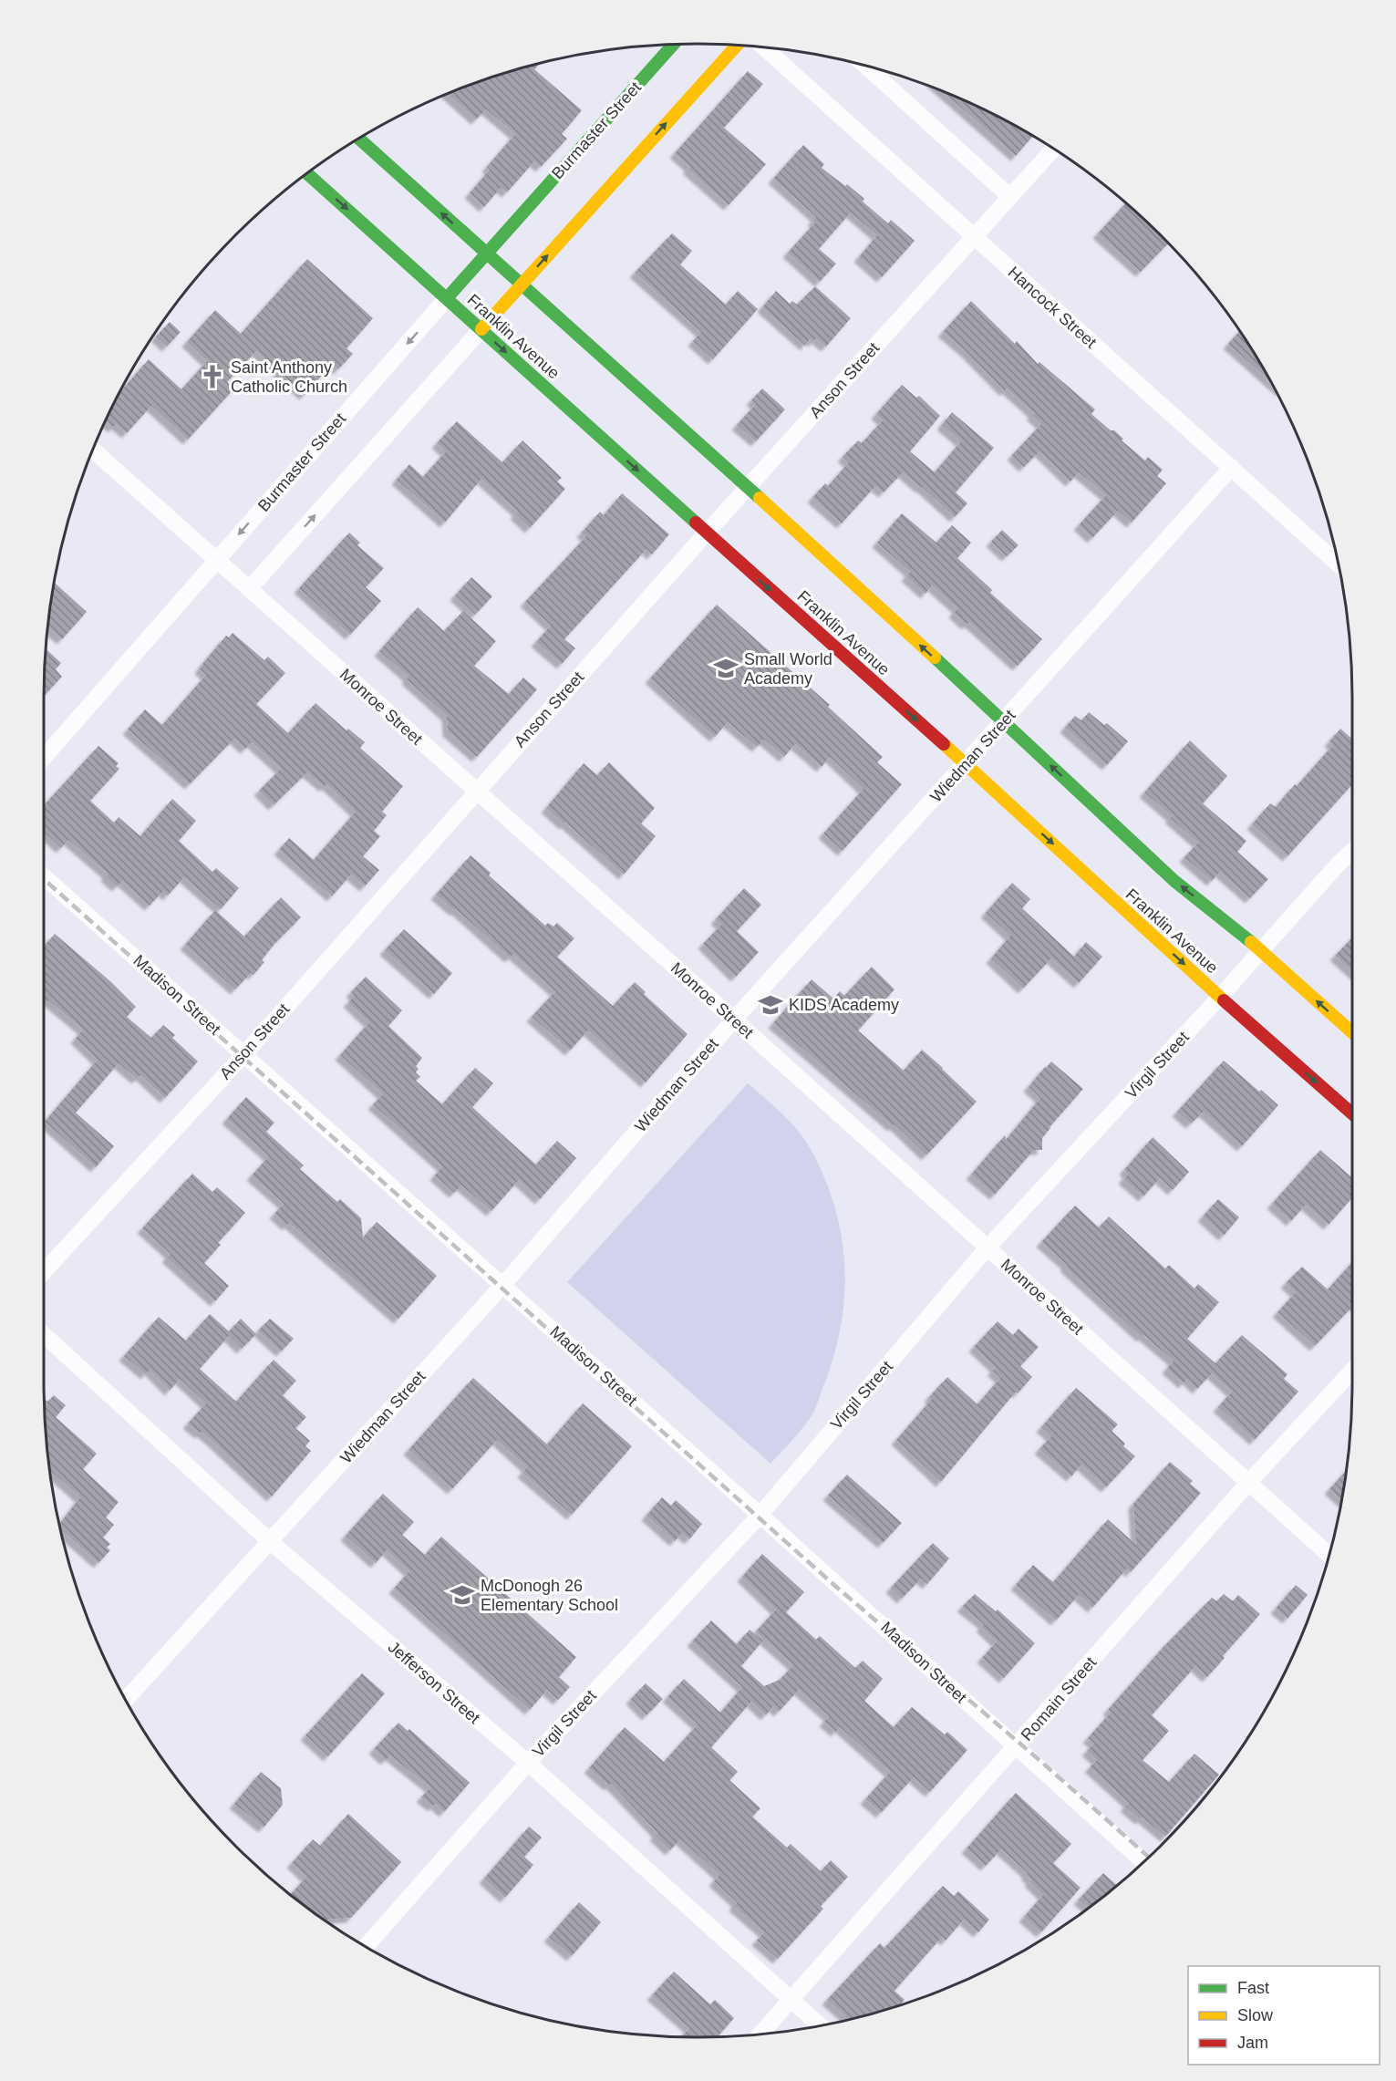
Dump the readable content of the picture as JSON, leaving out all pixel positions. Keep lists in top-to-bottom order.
{
  "streets": {
    "main road": ["Burmaster Street", "Franklin Avenue"],
    "street": [
      "Hancock Street",
      "Anson Street",
      "Monroe Street",
      "Wiedman Street",
      "Madison Street",
      "Virgil Street",
      "Jefferson Street",
      "Romain Street"
    ]
  },
  "crossings": [
    ["Burmaster Street", "Franklin Avenue"],
    ["Burmaster Street", "Monroe Street"],
    ["Hancock Street", "Anson Street"],
    ["Hancock Street", "Wiedman Street"],
    ["Franklin Avenue", "Anson Street"],
    ["Franklin Avenue", "Wiedman Street"],
    ["Franklin Avenue", "Virgil Street"],
    ["Anson Street", "Monroe Street"],
    ["Anson Street", "Madison Street"],
    ["Monroe Street", "Wiedman Street"],
    ["Monroe Street", "Virgil Street"],
    ["Monroe Street", "Romain Street"],
    ["Wiedman Street", "Madison Street"],
    ["Wiedman Street", "Jefferson Street"],
    ["Madison Street", "Virgil Street"],
    ["Madison Street", "Romain Street"],
    ["Virgil Street", "Jefferson Street"],
    ["Jefferson Street", "Romain Street"]
  ],
  "one_way": ["Burmaster Street"],
  "places": {
    "church": ["Saint Anthony Catholic Church"],
    "school or university": ["Small World Academy", "KIDS Academy", "McDonogh 26 Elementary School"]
  },
  "legend": ["Fast", "Slow", "Jam"]
}
